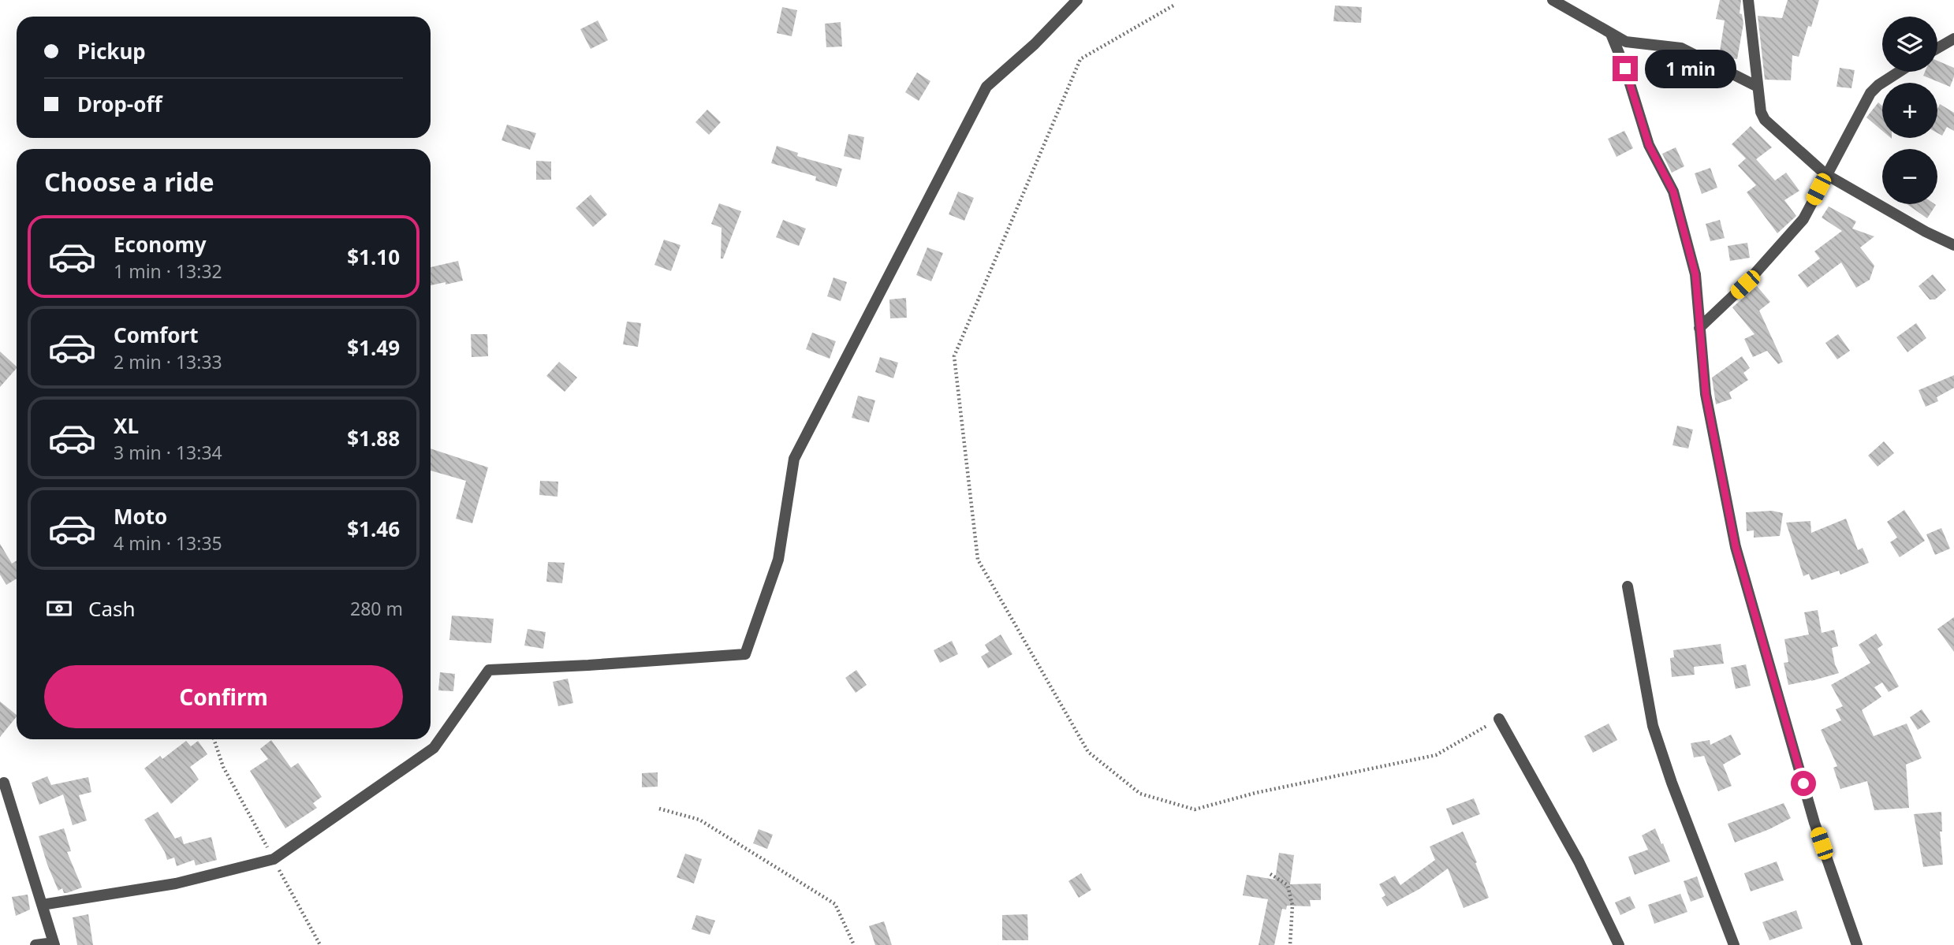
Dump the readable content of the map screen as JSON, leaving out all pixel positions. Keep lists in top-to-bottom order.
{
  "page": {
    "map_buttons": ["+", "−"],
    "banner": ["Pickup", "Drop-off"],
    "bubble": "1 min",
    "heading": "Choose a ride",
    "list": [
      {
        "name": "Economy",
        "note": "1 min · 13:32",
        "value": "$1.10"
      },
      {
        "name": "Comfort",
        "note": "2 min · 13:33",
        "value": "$1.49"
      },
      {
        "name": "XL",
        "note": "3 min · 13:34",
        "value": "$1.88"
      },
      {
        "name": "Moto",
        "note": "4 min · 13:35",
        "value": "$1.46"
      }
    ],
    "pay": ["Cash", "280 m"],
    "buttons": "Confirm"
  }
}
